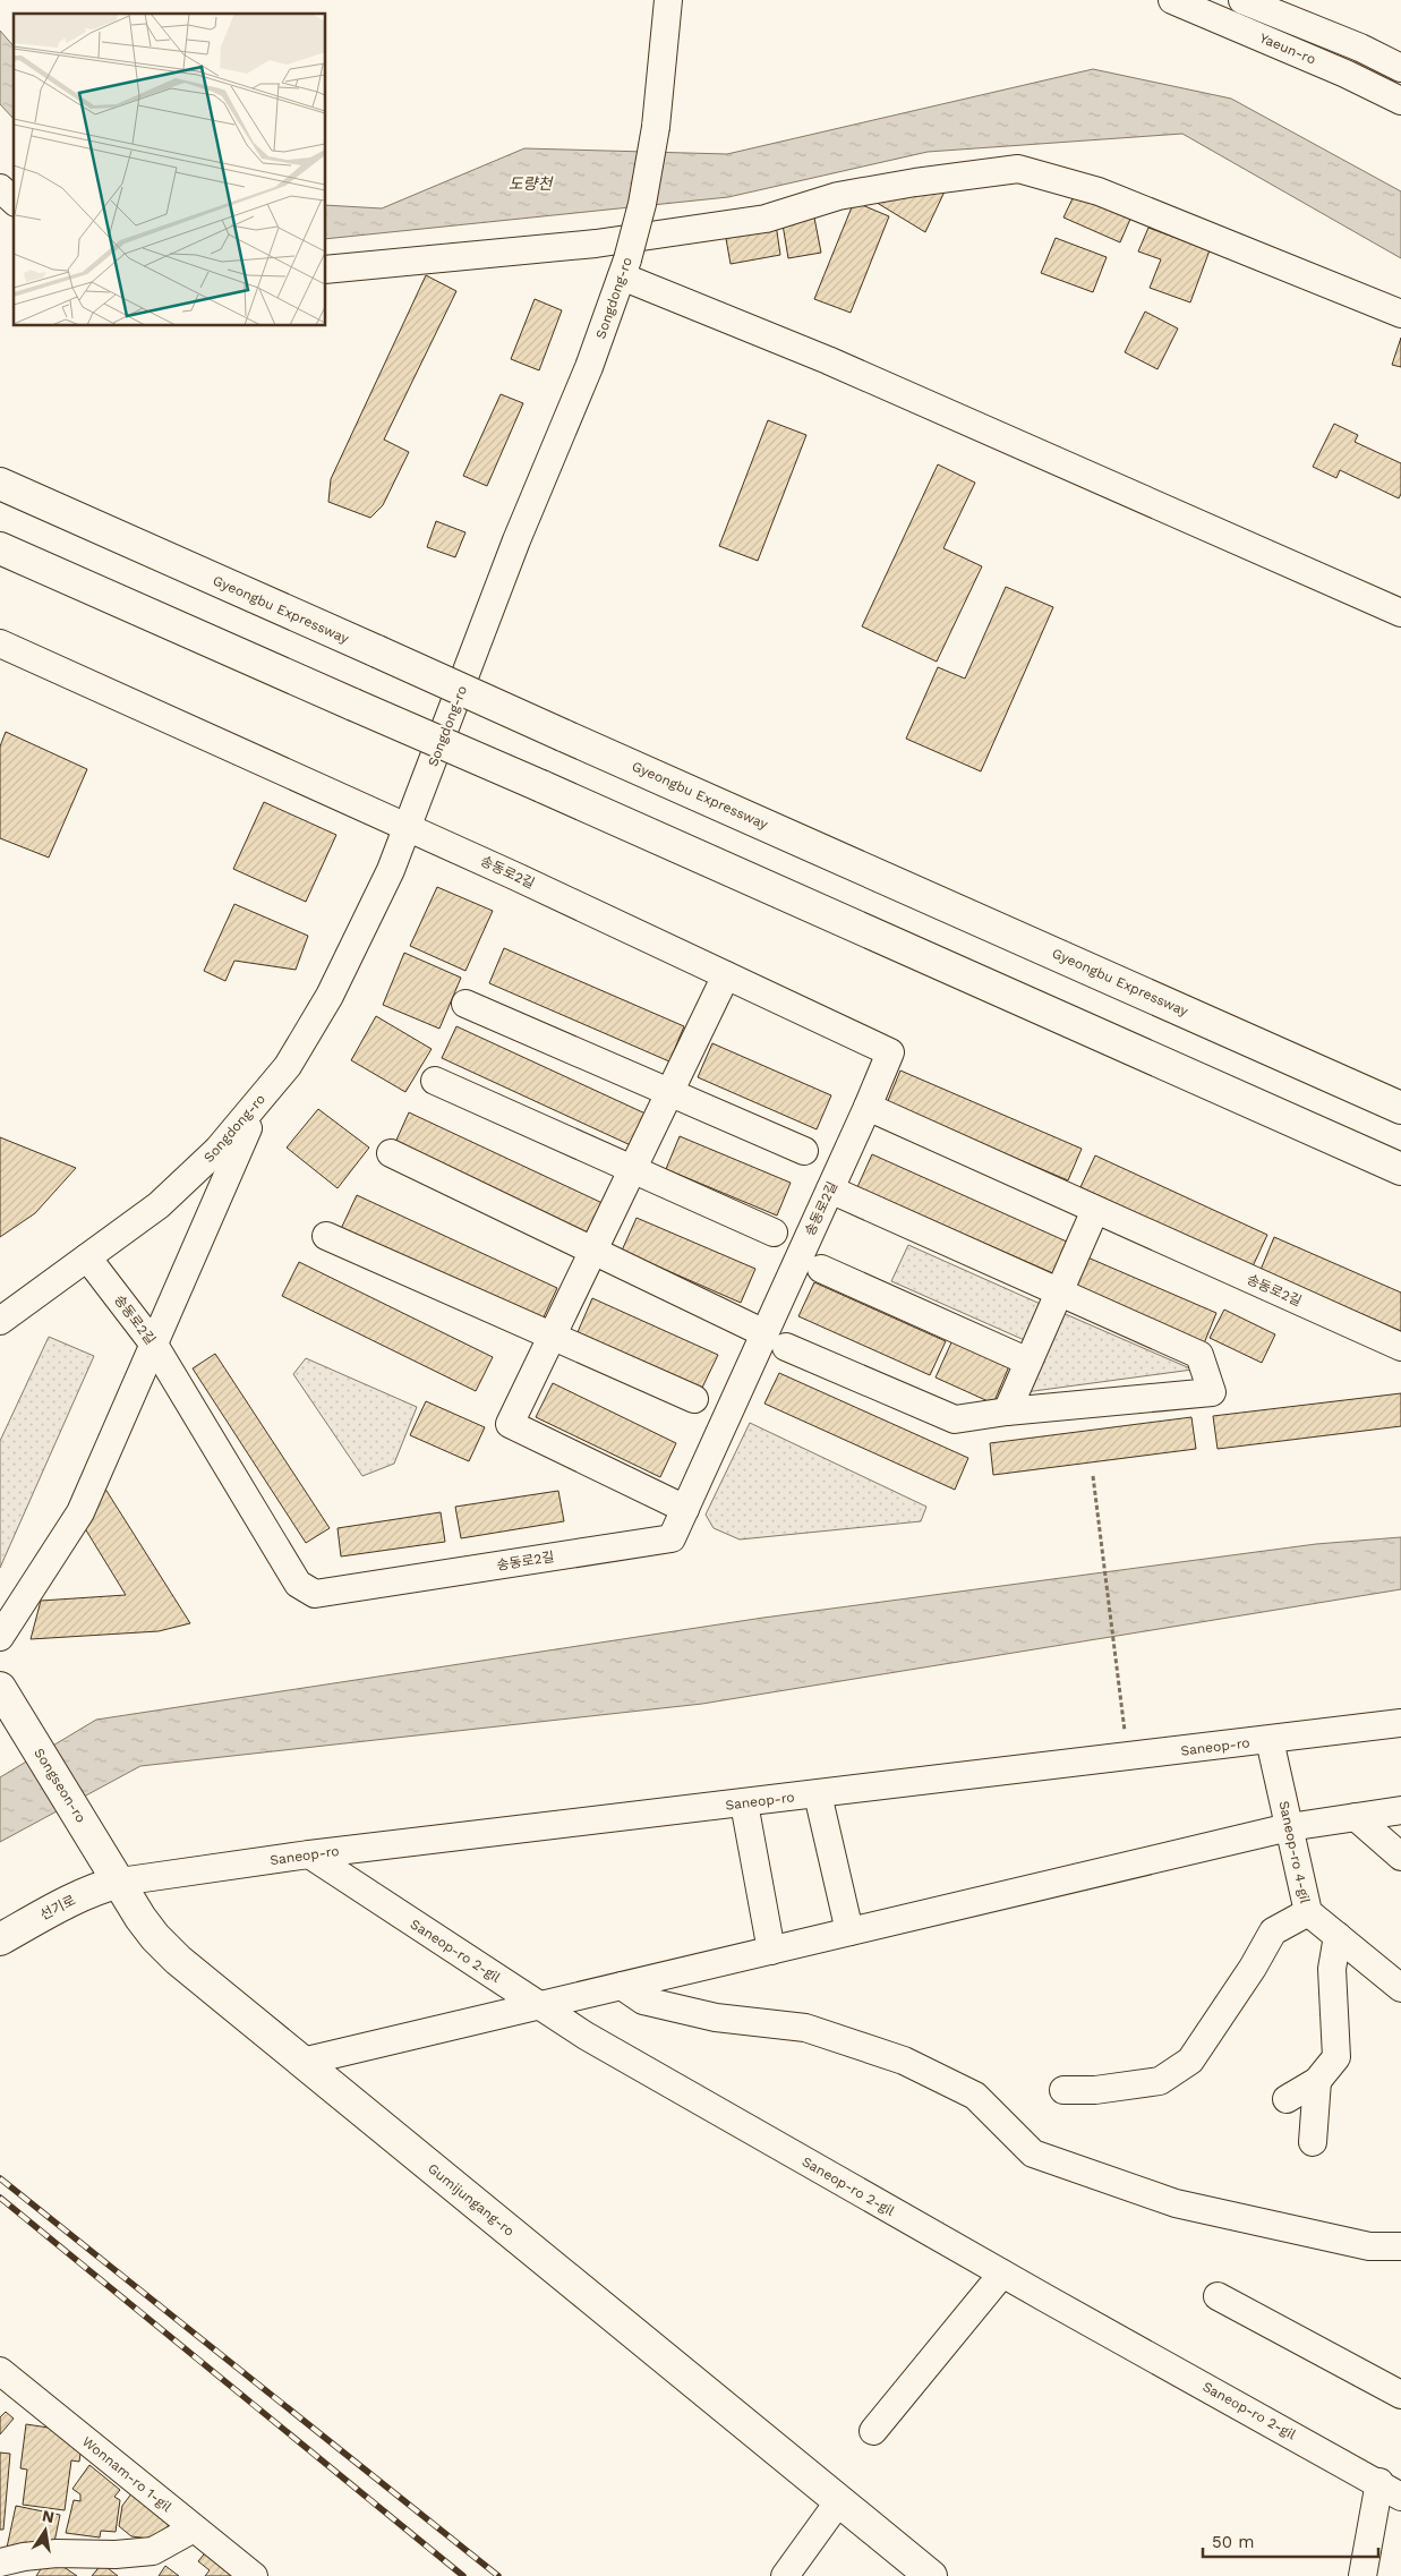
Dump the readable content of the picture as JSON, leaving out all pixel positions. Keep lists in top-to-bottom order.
{
  "streets": {
    "main road": [
      "Gyeongbu Expressway",
      "Songseon-ro",
      "선기로",
      "Gumijungang-ro"
    ],
    "street": [
      "Yaeun-ro",
      "Songdong-ro",
      "송동로2길",
      "Saneop-ro",
      "Saneop-ro 4-gil",
      "Saneop-ro 2-gil",
      "Wonnam-ro 1-gil"
    ]
  },
  "crossings": [
    ["Songdong-ro", "송동로2길"],
    ["Saneop-ro", "Songseon-ro"],
    ["Saneop-ro", "Saneop-ro 4-gil"],
    ["Saneop-ro", "선기로"],
    ["Saneop-ro", "Saneop-ro 2-gil"],
    ["Saneop-ro", "Gumijungang-ro"],
    ["Songseon-ro", "선기로"],
    ["Songseon-ro", "Gumijungang-ro"],
    ["선기로", "Gumijungang-ro"]
  ],
  "water": ["도량천"],
  "scale_bar": "50 m",
  "north": "top"
}
